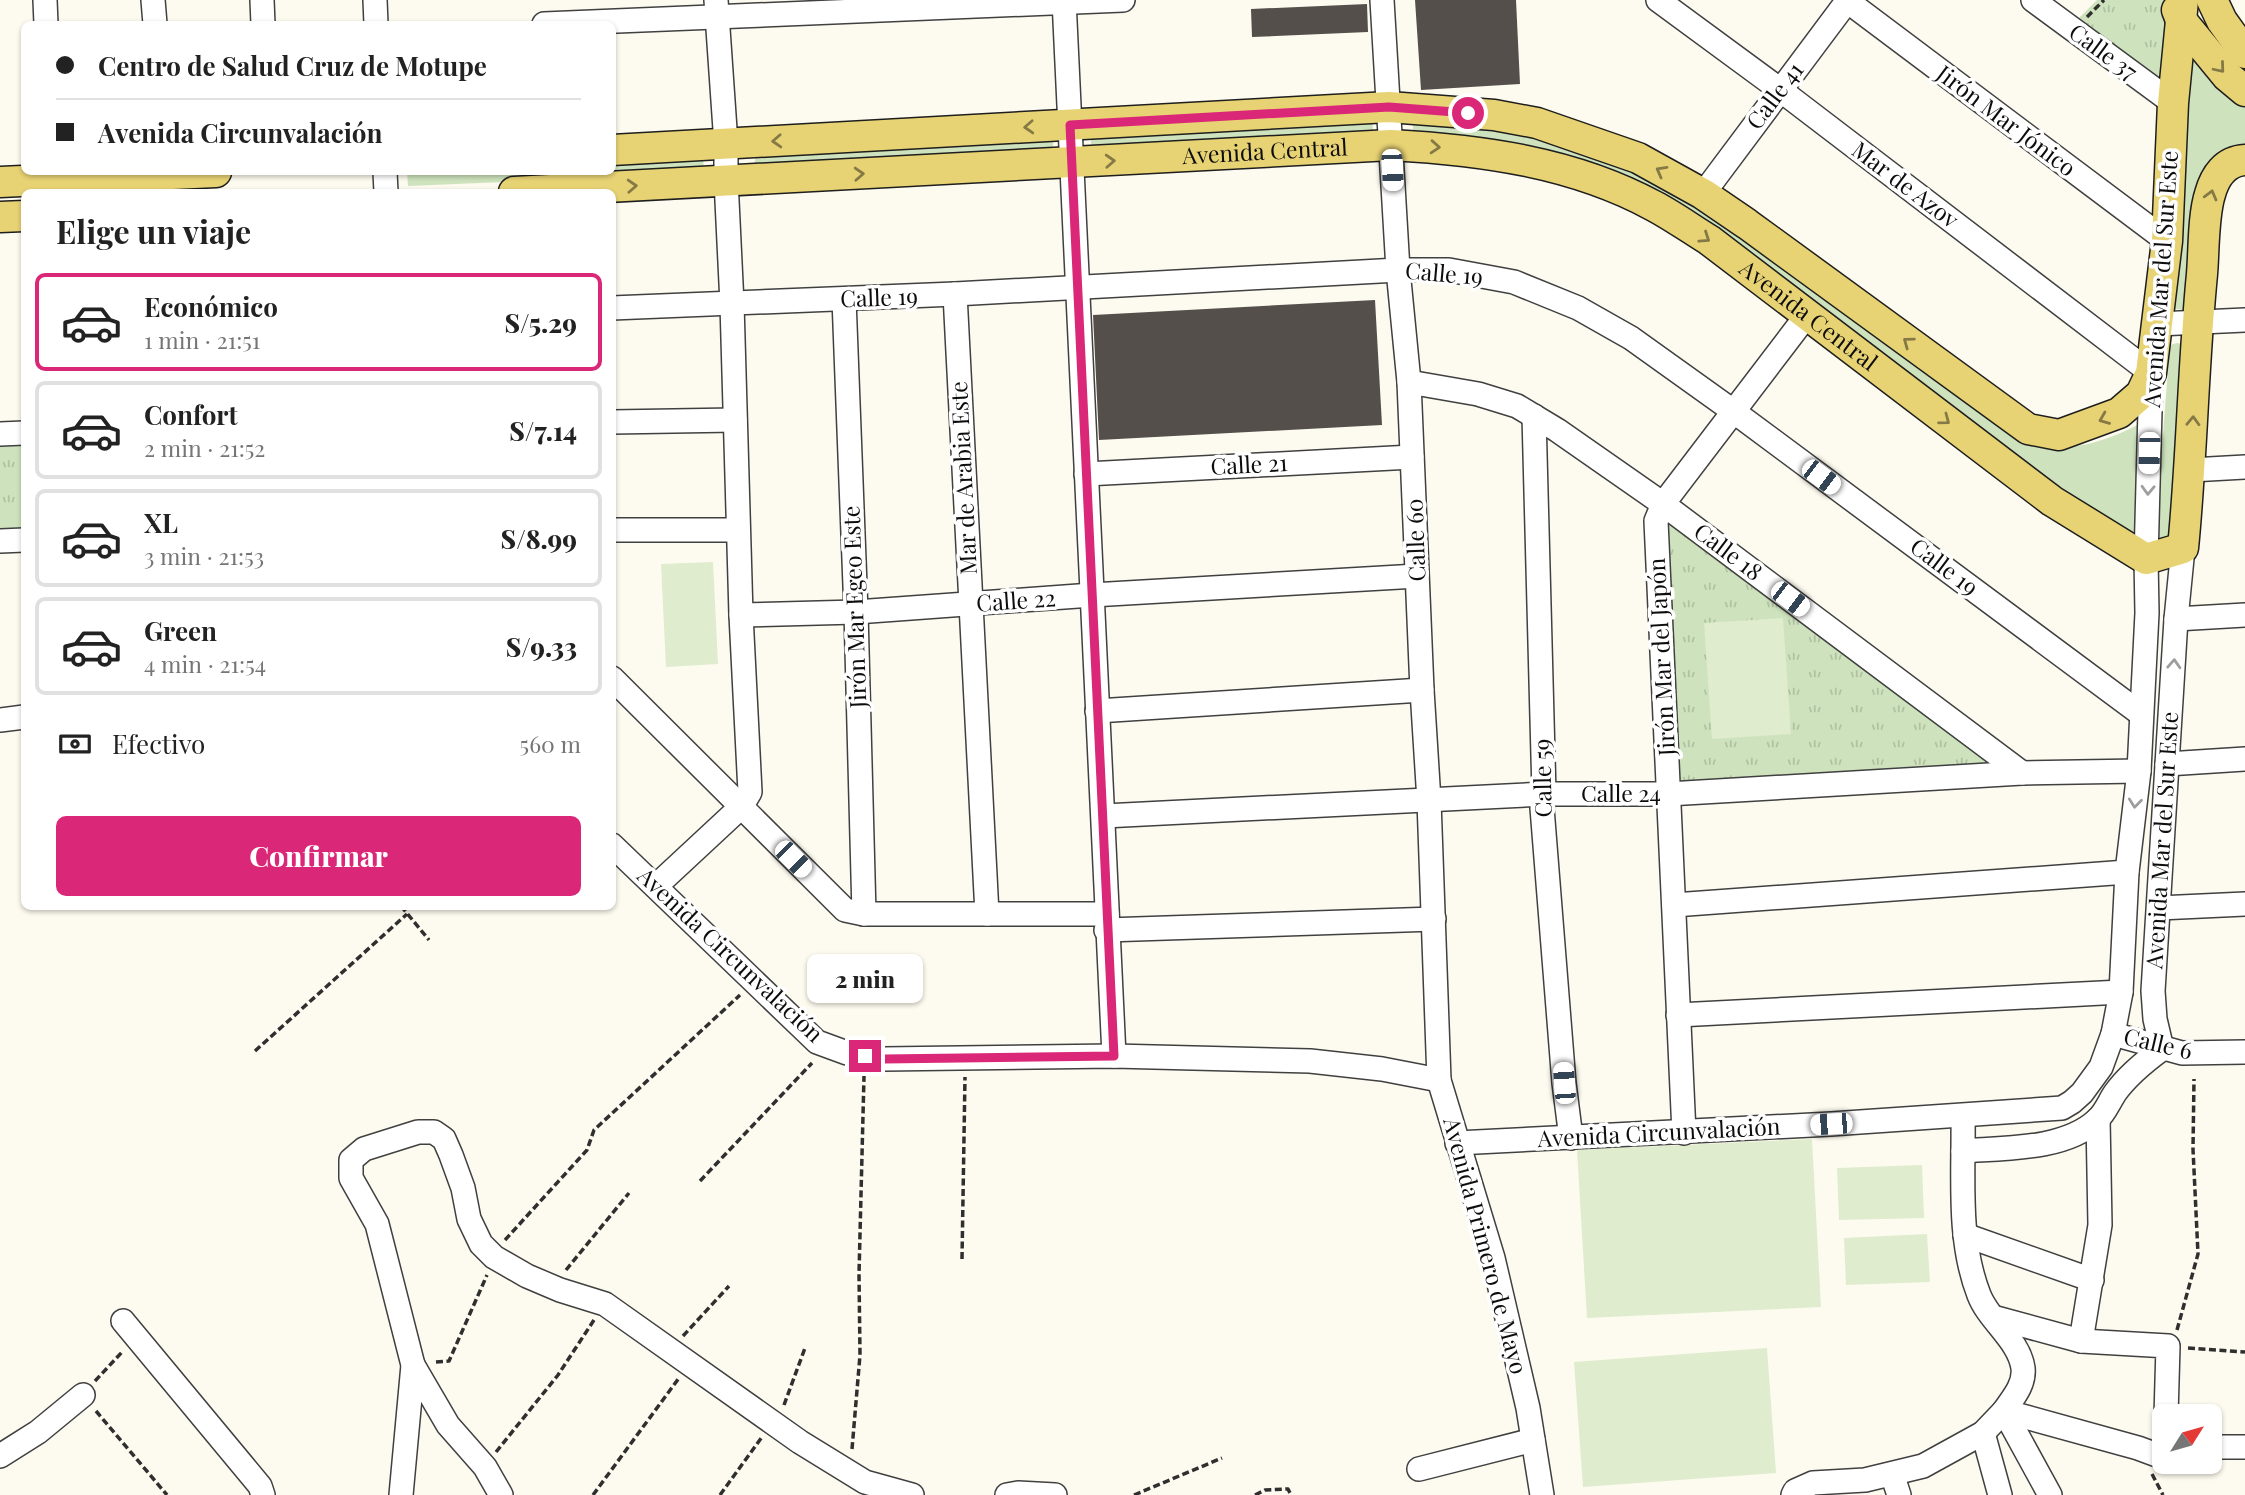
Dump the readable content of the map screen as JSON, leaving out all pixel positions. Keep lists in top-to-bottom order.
{
  "streets": {
    "main road": ["Avenida Central", "Avenida Mar del Sur Este"],
    "street": [
      "Calle 37",
      "Calle 41",
      "Jirón Mar Jónico",
      "Mar de Azov",
      "Calle 19",
      "Calle 21",
      "Mar de Arabia Este",
      "Calle 60",
      "Calle 18",
      "Calle 22",
      "Jirón Mar Egeo Este",
      "Jirón Mar del Japón",
      "Calle 59",
      "Calle 24",
      "Avenida Circunvalación",
      "Calle 6",
      "Avenida Primero de Mayo"
    ]
  },
  "crossings": [
    ["Calle 37", "Avenida Mar del Sur Este"],
    ["Calle 41", "Jirón Mar Jónico"],
    ["Calle 41", "Avenida Central"],
    ["Calle 41", "Mar de Azov"],
    ["Jirón Mar Jónico", "Avenida Mar del Sur Este"],
    ["Avenida Central", "Mar de Azov"],
    ["Avenida Central", "Avenida Mar del Sur Este"],
    ["Avenida Central", "Calle 60"],
    ["Avenida Central", "Jirón Mar del Japón"],
    ["Mar de Azov", "Avenida Mar del Sur Este"],
    ["Calle 19", "Avenida Mar del Sur Este"],
    ["Calle 19", "Mar de Arabia Este"],
    ["Calle 19", "Calle 60"],
    ["Calle 19", "Jirón Mar Egeo Este"],
    ["Calle 19", "Jirón Mar del Japón"],
    ["Avenida Mar del Sur Este", "Calle 24"],
    ["Avenida Mar del Sur Este", "Avenida Circunvalación"],
    ["Avenida Mar del Sur Este", "Calle 6"],
    ["Calle 21", "Calle 60"],
    ["Mar de Arabia Este", "Calle 22"],
    ["Calle 60", "Calle 18"],
    ["Calle 60", "Calle 22"],
    ["Calle 60", "Calle 24"],
    ["Calle 60", "Avenida Circunvalación"],
    ["Calle 60", "Avenida Primero de Mayo"],
    ["Calle 18", "Jirón Mar del Japón"],
    ["Calle 18", "Calle 59"],
    ["Calle 18", "Calle 24"],
    ["Calle 22", "Jirón Mar Egeo Este"],
    ["Jirón Mar del Japón", "Calle 24"],
    ["Jirón Mar del Japón", "Avenida Circunvalación"],
    ["Calle 59", "Calle 24"],
    ["Calle 59", "Avenida Circunvalación"],
    ["Avenida Circunvalación", "Calle 6"],
    ["Avenida Circunvalación", "Avenida Primero de Mayo"]
  ],
  "north": "top right",
  "page": {
    "banner": ["Centro de Salud Cruz de Motupe", "Avenida Circunvalación"],
    "heading": "Elige un viaje",
    "list": [
      {
        "name": "Económico",
        "note": "1 min · 21:51",
        "value": "S/5.29"
      },
      {
        "name": "Confort",
        "note": "2 min · 21:52",
        "value": "S/7.14"
      },
      {
        "name": "XL",
        "note": "3 min · 21:53",
        "value": "S/8.99"
      },
      {
        "name": "Green",
        "note": "4 min · 21:54",
        "value": "S/9.33"
      }
    ],
    "pay": ["Efectivo", "560 m"],
    "buttons": "Confirmar",
    "bubble": "2 min"
  }
}
